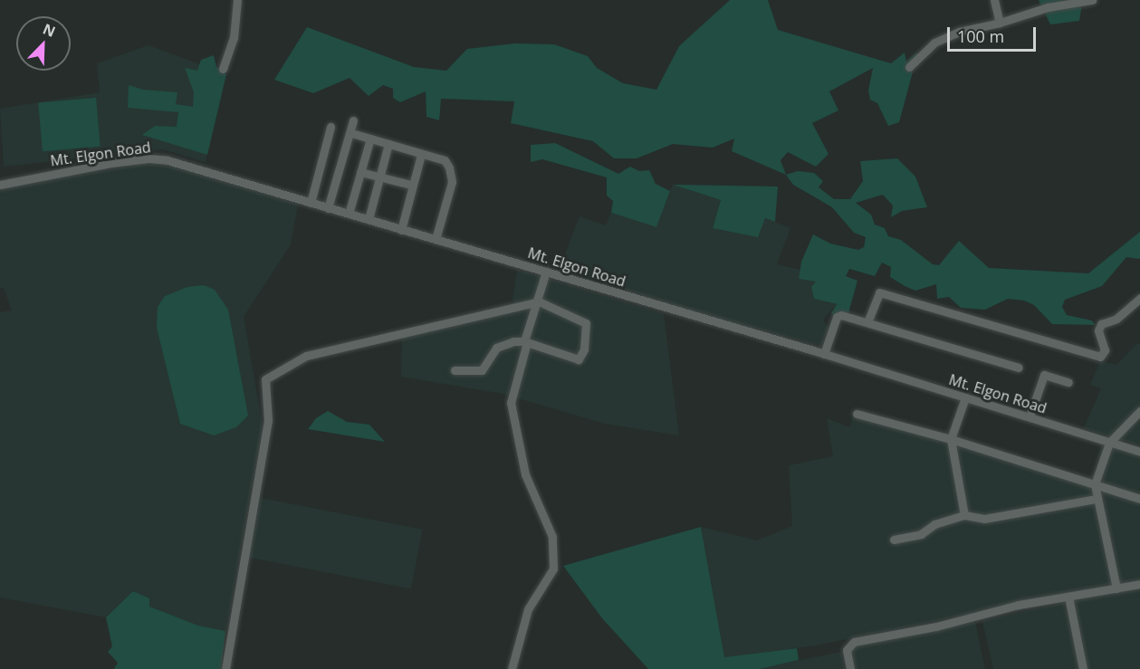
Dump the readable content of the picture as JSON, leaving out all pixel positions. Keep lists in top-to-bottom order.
{
  "streets": {
    "street": ["Mt. Elgon Road"]
  },
  "scale_bar": "100 m",
  "north": "top right"
}
